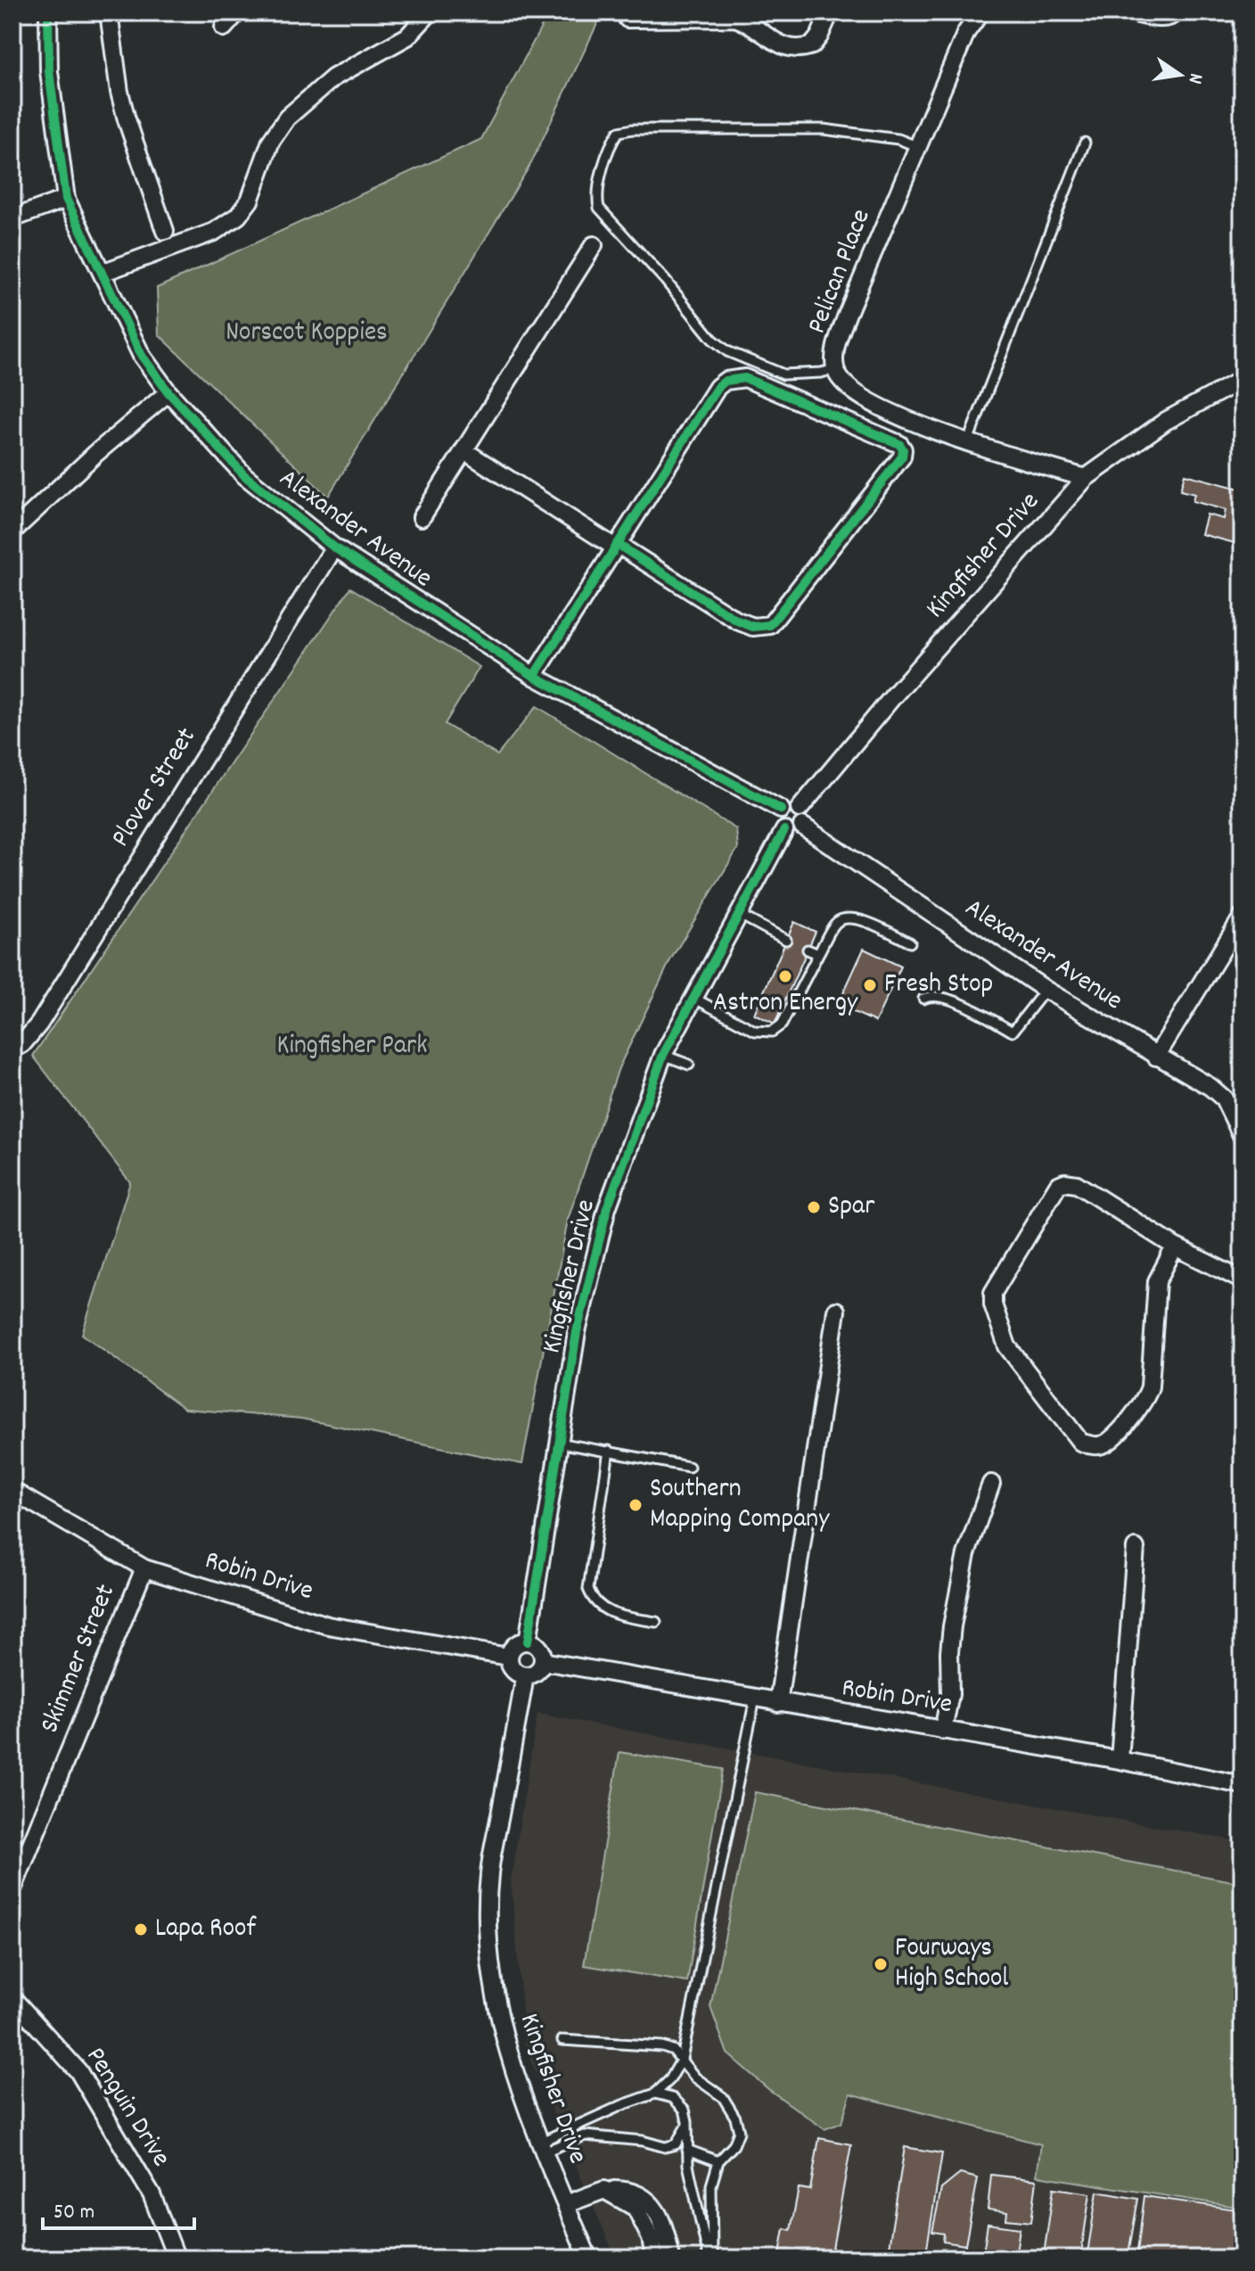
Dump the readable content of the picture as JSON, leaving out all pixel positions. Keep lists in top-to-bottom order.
{
  "streets": {
    "street": [
      "Pelican Place",
      "Alexander Avenue",
      "Kingfisher Drive",
      "Plover Street",
      "Robin Drive",
      "Skimmer Street",
      "Penguin Drive"
    ]
  },
  "crossings": [
    ["Pelican Place", "Kingfisher Drive"],
    ["Alexander Avenue", "Kingfisher Drive"],
    ["Alexander Avenue", "Plover Street"],
    ["Kingfisher Drive", "Robin Drive"],
    ["Robin Drive", "Skimmer Street"]
  ],
  "parks": ["Norscot Koppies", "Kingfisher Park"],
  "places": [
    "Astron Energy",
    "Fresh Stop",
    "Spar",
    "Southern Mapping Company",
    "Lapa Roof",
    "Fourways High School"
  ],
  "scale_bar": "50 m",
  "north": "right"
}
